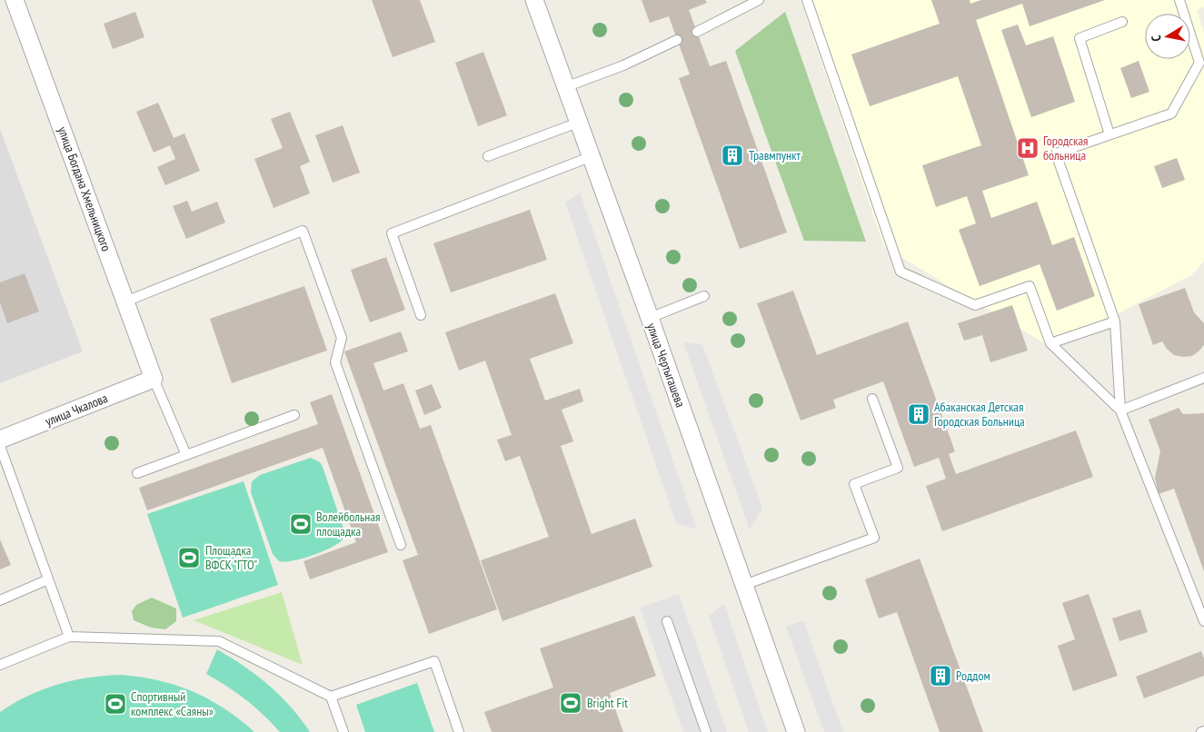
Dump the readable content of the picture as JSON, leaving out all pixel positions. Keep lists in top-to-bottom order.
{
  "streets": {
    "street": ["улица Богдана Хмельницкого", "улица Чертыгашева", "улица Чкалова"]
  },
  "crossings": [
    ["улица Богдана Хмельницкого", "улица Чкалова"]
  ],
  "places": {
    "hospital": ["Городская больница"],
    "building": ["Травмпункт", "Абаканская Детская Городская Больница", "Роддом"],
    "sports": [
      "Волейбольная площадка",
      "Площадка ВФСК \"ГТО\"",
      "Bright Fit",
      "Спортивный комплекс «Саяны»"
    ]
  },
  "north": "left"
}
